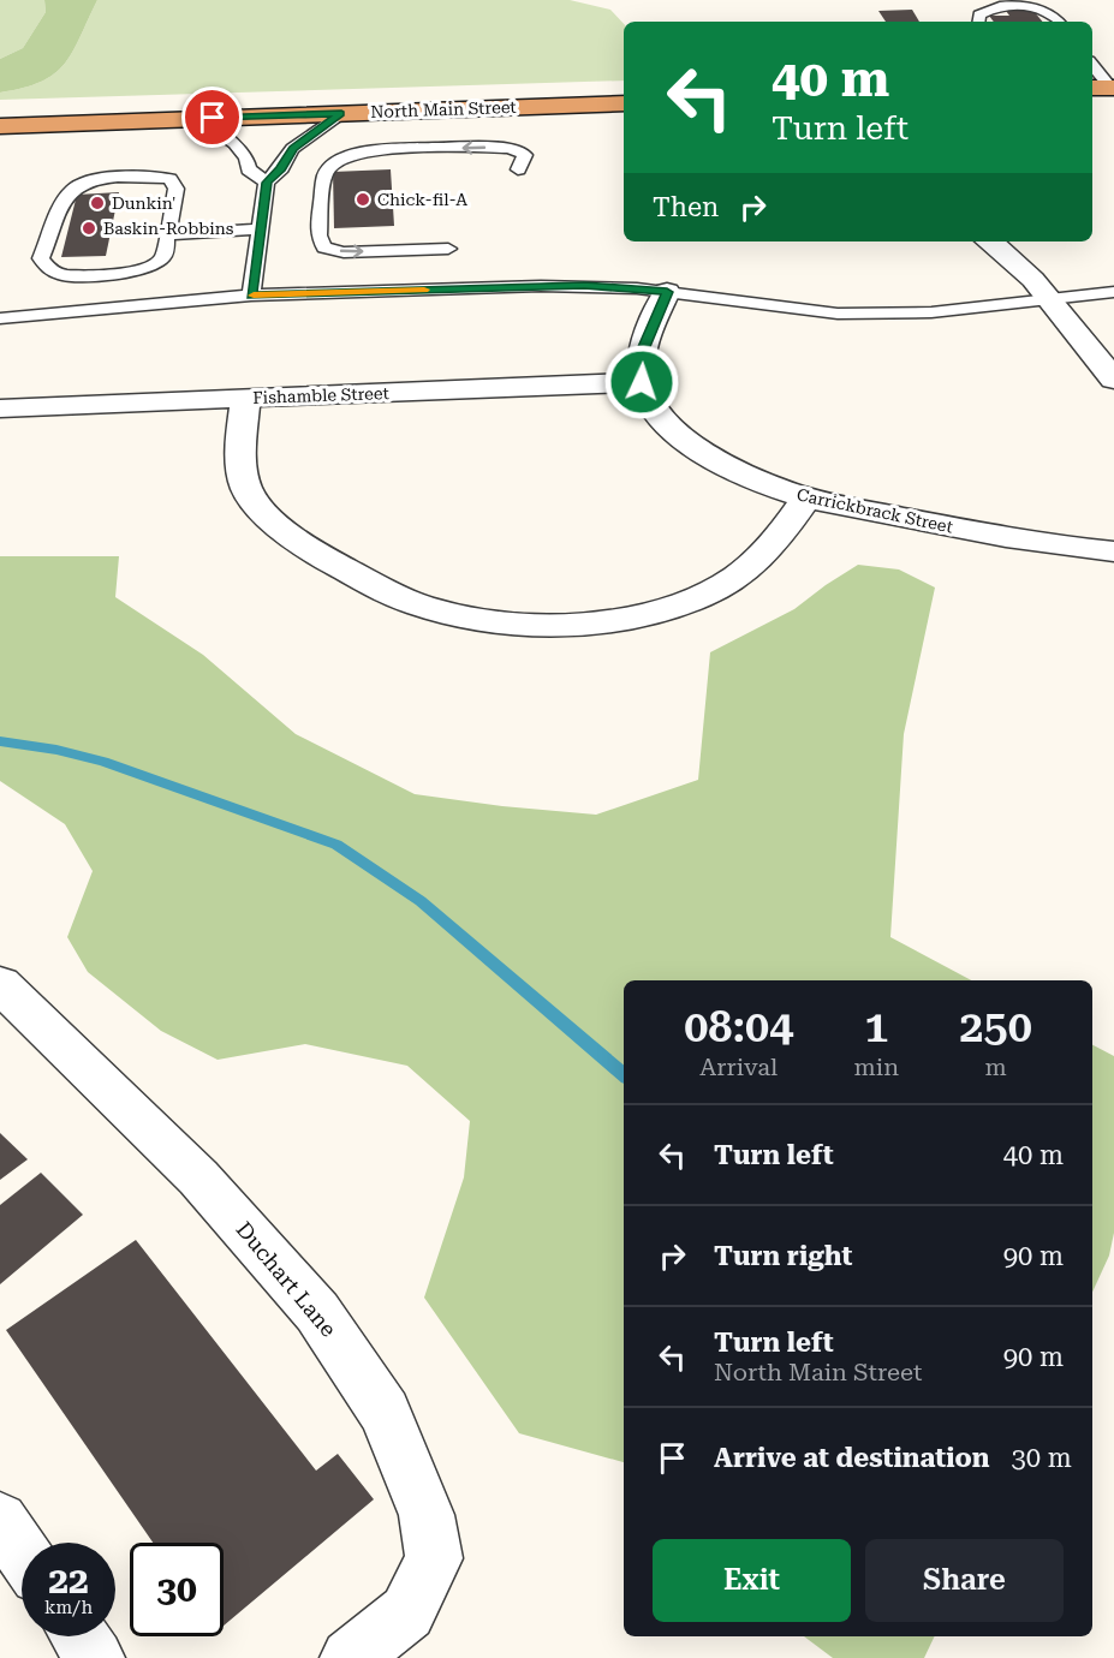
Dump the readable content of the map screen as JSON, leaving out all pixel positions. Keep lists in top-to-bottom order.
{
  "streets": {
    "highway": ["North Main Street"],
    "street": ["Fishamble Street", "Carrickbrack Street", "Duchart Lane"]
  },
  "crossings": [
    ["Fishamble Street", "Carrickbrack Street"]
  ],
  "places": ["Chick-fil-A", "Dunkin'", "Baskin-Robbins"],
  "page": {
    "turn": ["40 m", "Turn left"],
    "then": "Then",
    "eta": [
      "08:04",
      "Arrival",
      "1",
      "min",
      "250",
      "m"
    ],
    "list": [
      {
        "name": "Turn left",
        "value": "40 m"
      },
      {
        "name": "Turn right",
        "value": "90 m"
      },
      {
        "name": "Turn left",
        "note": "North Main Street",
        "value": "90 m"
      },
      {
        "name": "Arrive at destination",
        "value": "30 m"
      }
    ],
    "buttons": ["Exit", "Share"],
    "speed": "22 km/h",
    "limit": "30"
  }
}
